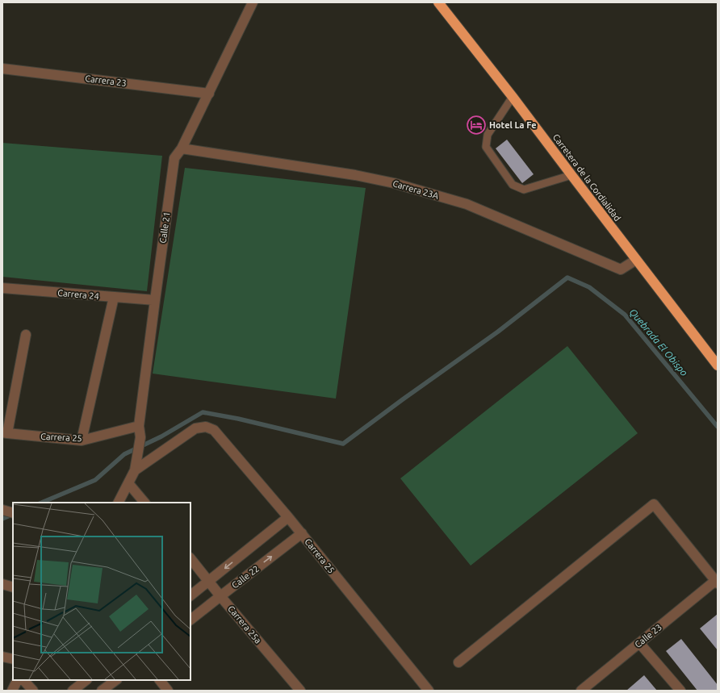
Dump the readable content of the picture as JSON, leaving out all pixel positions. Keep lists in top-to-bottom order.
{
  "streets": {
    "highway": ["Carretera de la Cordialidad"],
    "street": [
      "Carrera 23",
      "Carrera 23A",
      "Calle 21",
      "Carrera 24",
      "Carrera 25",
      "Calle 22",
      "Carrera 25a",
      "Calle 23"
    ]
  },
  "crossings": [
    ["Carrera 23", "Calle 21"],
    ["Carretera de la Cordialidad", "Carrera 23A"],
    ["Carrera 23A", "Calle 21"],
    ["Calle 21", "Carrera 24"],
    ["Calle 21", "Carrera 25"],
    ["Carrera 25", "Calle 22"],
    ["Calle 22", "Carrera 25a"]
  ],
  "water": ["Quebrada El Obispo"],
  "places": {
    "hotel": ["Hotel La Fe"]
  }
}
